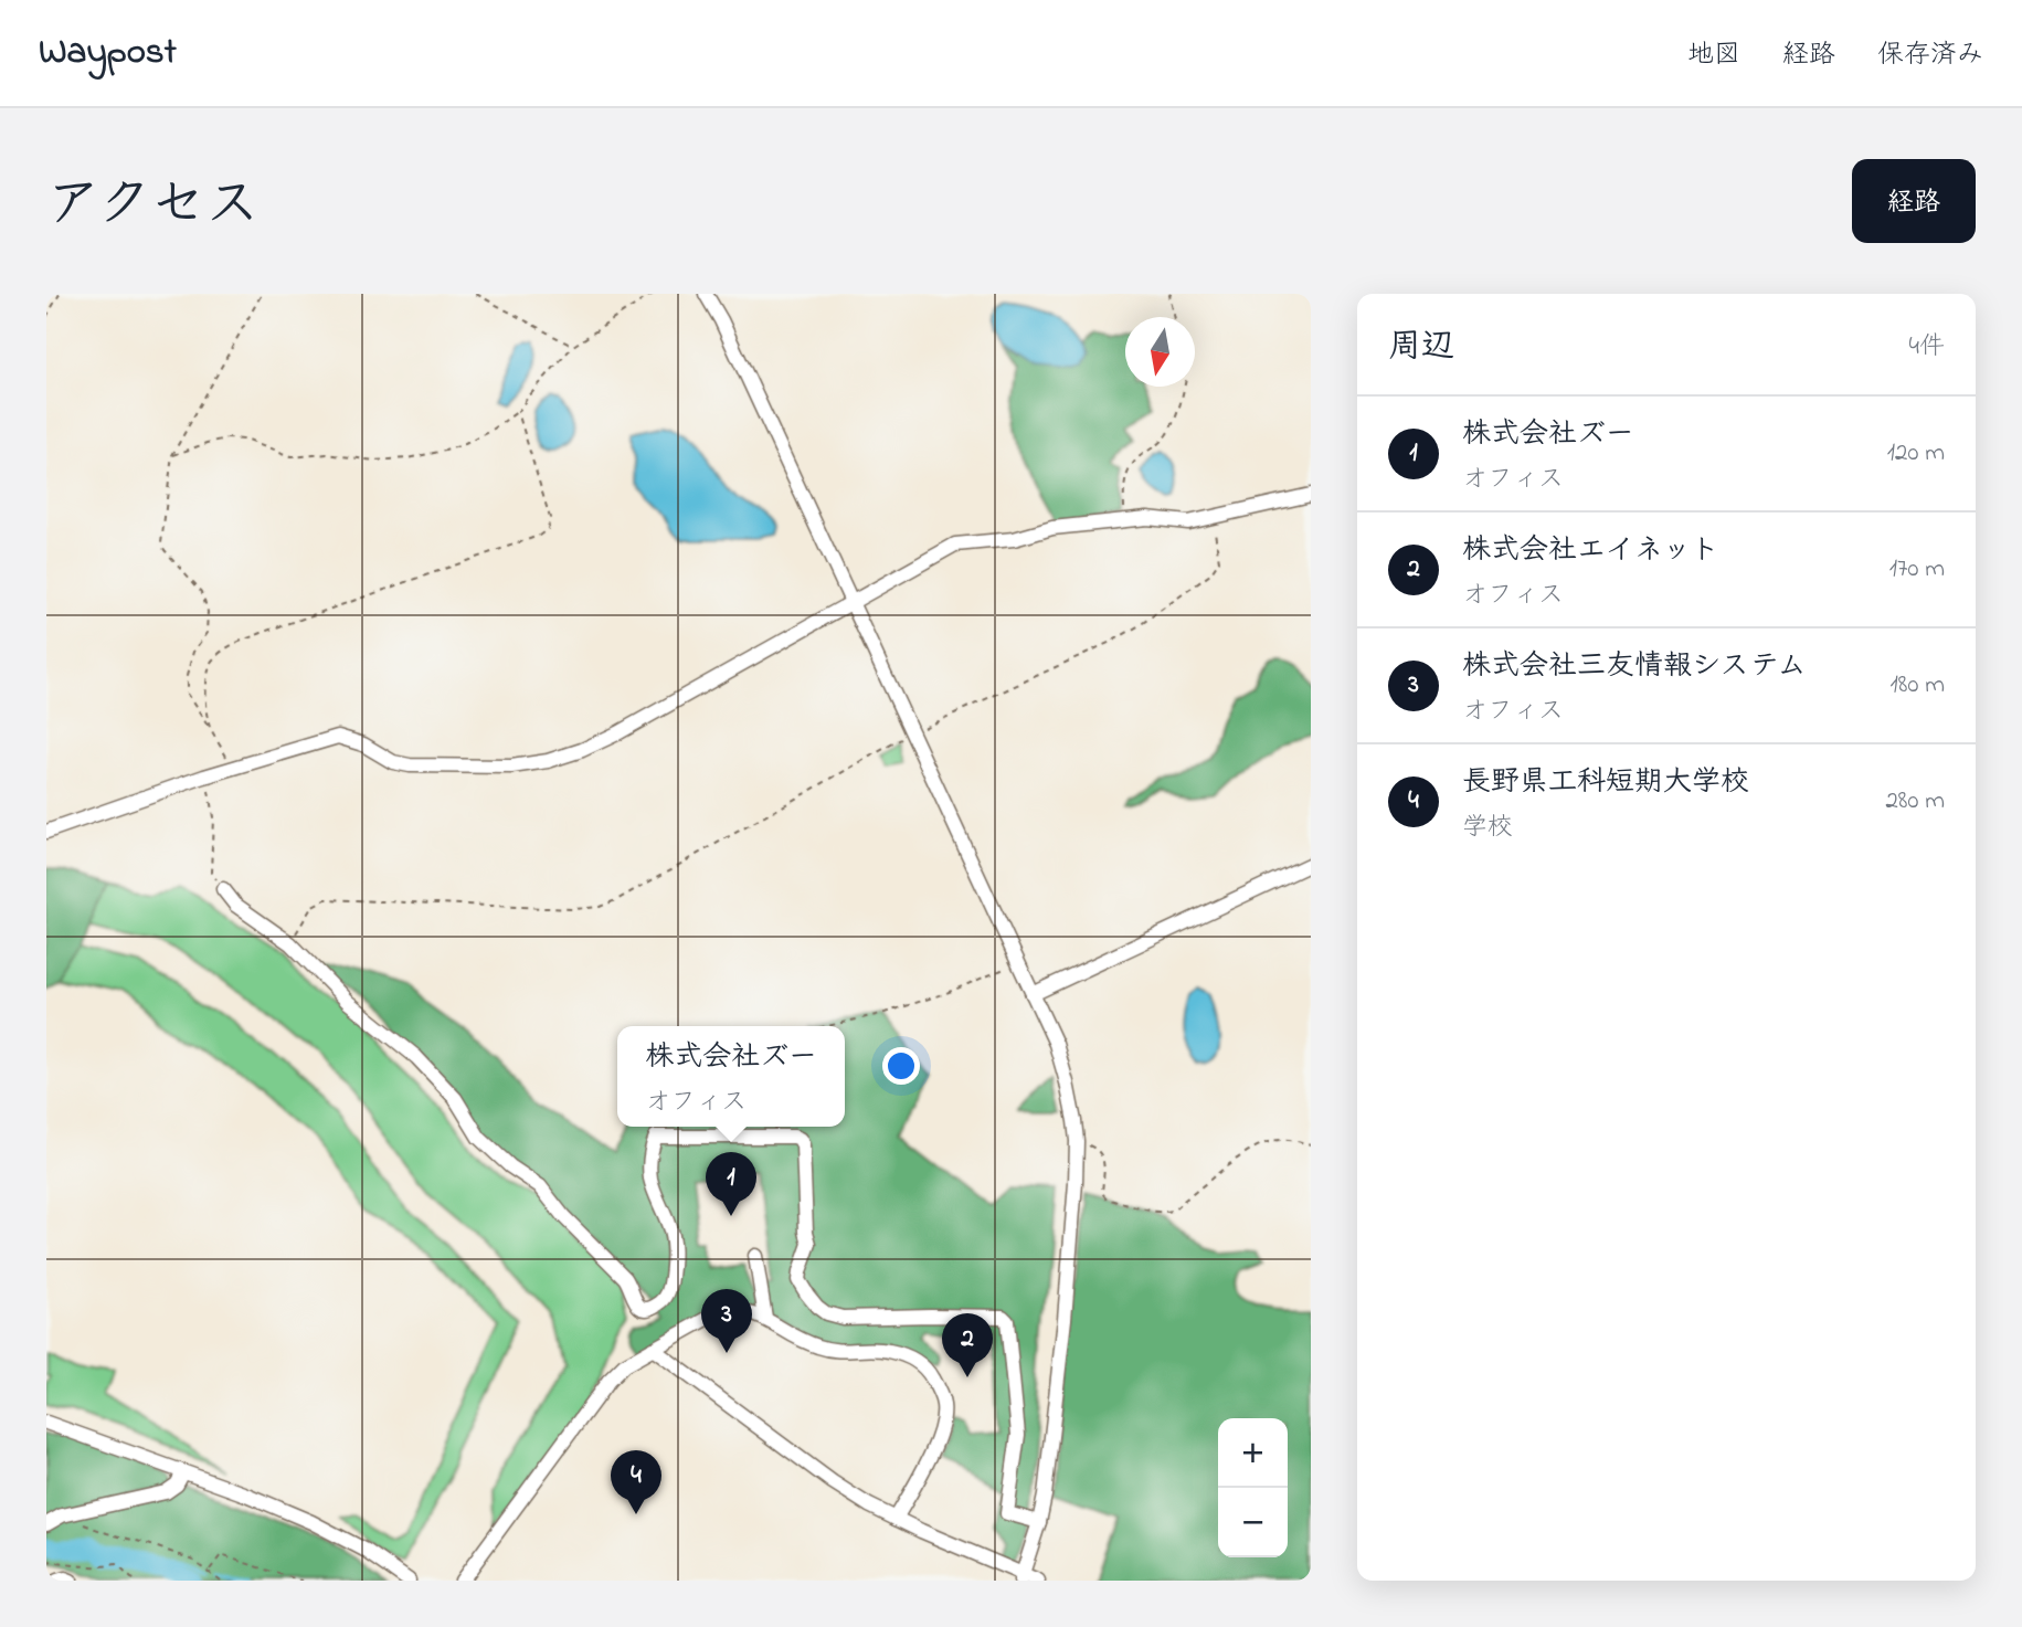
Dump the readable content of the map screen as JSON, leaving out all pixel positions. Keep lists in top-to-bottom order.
{
  "north": "bottom",
  "page": {
    "header": "Waypost",
    "nav": ["地図", "経路", "保存済み"],
    "title": "アクセス",
    "buttons": "経路",
    "heading": ["周辺", "4件"],
    "list": [
      {
        "mark": "1",
        "name": "株式会社ズー",
        "note": "オフィス",
        "value": "120 m"
      },
      {
        "mark": "2",
        "name": "株式会社エイネット",
        "note": "オフィス",
        "value": "170 m"
      },
      {
        "mark": "3",
        "name": "株式会社三友情報システム",
        "note": "オフィス",
        "value": "180 m"
      },
      {
        "mark": "4",
        "name": "長野県工科短期大学校",
        "note": "学校",
        "value": "280 m"
      }
    ],
    "popup": ["株式会社ズー", "オフィス"],
    "pins": [
      "1",
      "3",
      "2",
      "4"
    ],
    "map_buttons": ["+", "−"]
  }
}
